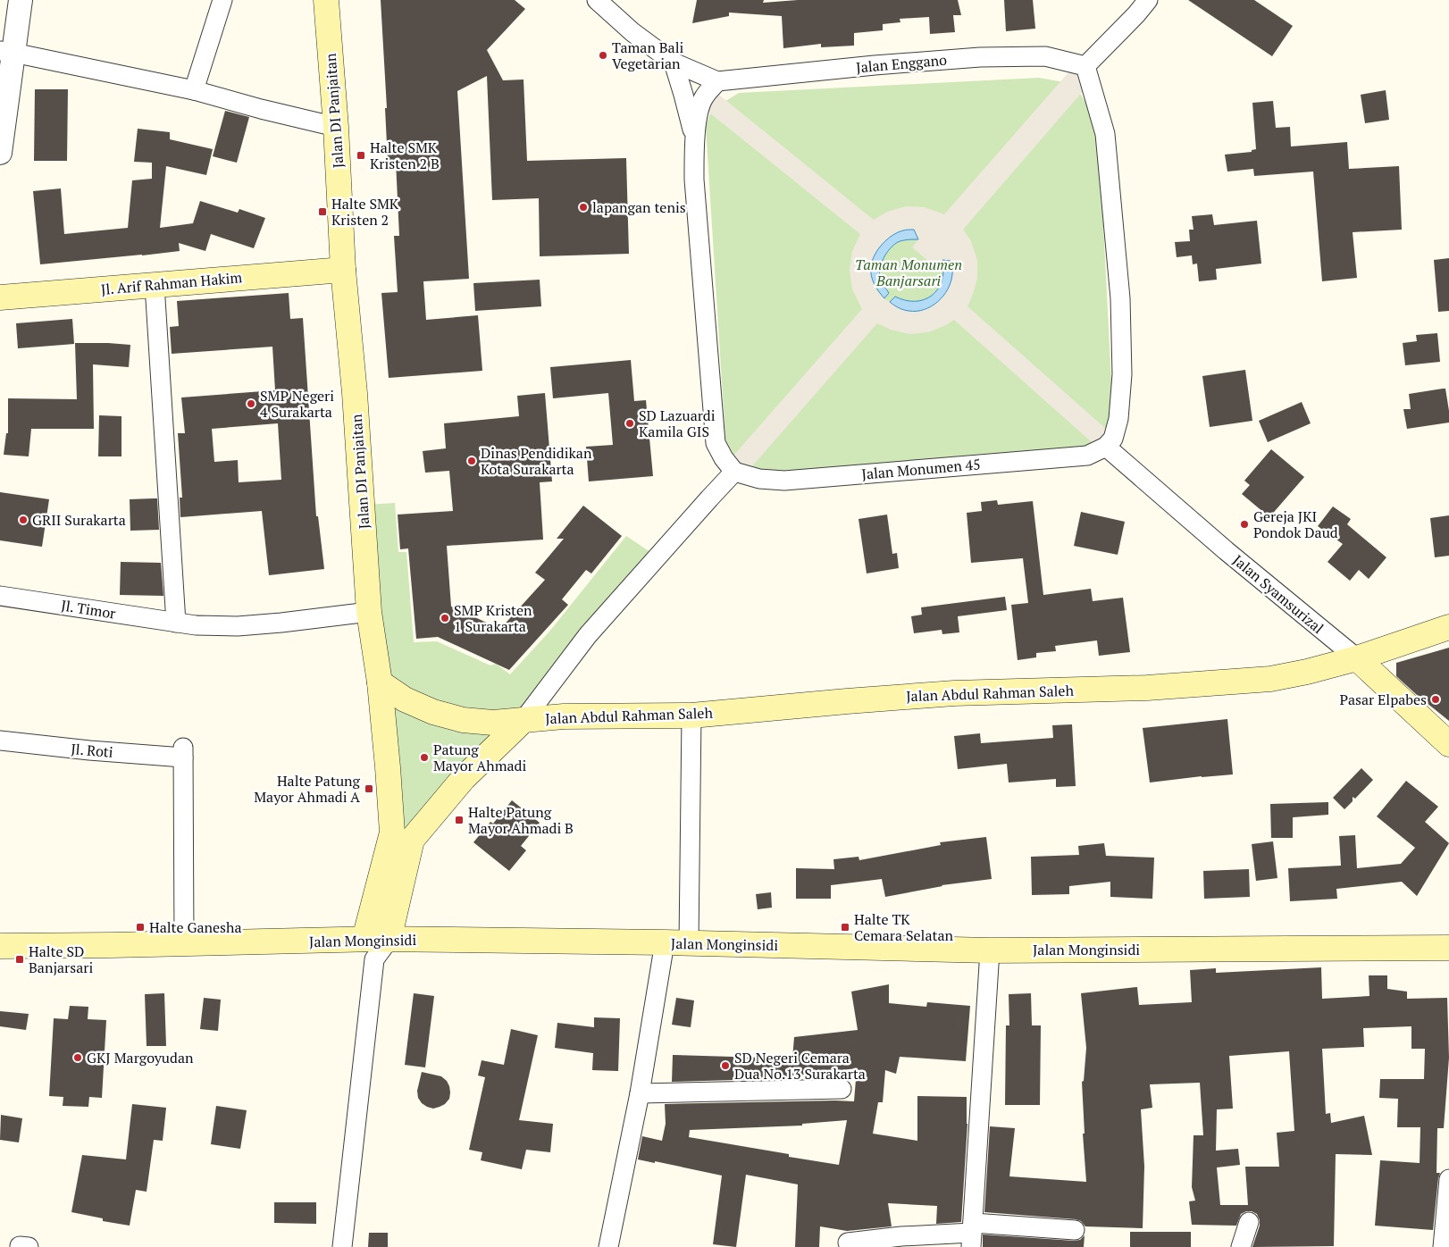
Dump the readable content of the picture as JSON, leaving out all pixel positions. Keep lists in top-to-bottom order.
{
  "streets": {
    "main road": [
      "Jalan DI Panjaitan",
      "Jl. Arif Rahman Hakim",
      "Jalan Syamsurizal",
      "Jalan Abdul Rahman Saleh",
      "Jalan Monginsidi"
    ],
    "street": [
      "Jalan Enggano",
      "Jalan Monumen 45",
      "Jl. Timor",
      "Jl. Roti"
    ]
  },
  "crossings": [
    ["Jalan DI Panjaitan", "Jl. Arif Rahman Hakim"],
    ["Jalan DI Panjaitan", "Jl. Timor"],
    ["Jalan DI Panjaitan", "Jalan Abdul Rahman Saleh"],
    ["Jalan DI Panjaitan", "Jalan Monginsidi"],
    ["Jalan Monumen 45", "Jalan Syamsurizal"],
    ["Jalan Syamsurizal", "Jalan Abdul Rahman Saleh"],
    ["Jl. Roti", "Jalan Monginsidi"]
  ],
  "parks": ["Taman Monumen Banjarsari"],
  "places": {
    "other": [
      "Taman Bali Vegetarian",
      "lapangan tenis",
      "SMP Negeri 4 Surakarta",
      "SD Lazuardi Kamila GIS",
      "Dinas Pendidikan Kota Surakarta",
      "GRII Surakarta",
      "Gereja JKI Pondok Daud",
      "SMP Kristen 1 Surakarta",
      "Pasar Elpabes",
      "Patung Mayor Ahmadi",
      "GKJ Margoyudan",
      "SD Negeri Cemara Dua No.13 Surakarta"
    ],
    "transit": [
      "Halte SMK Kristen 2 B",
      "Halte SMK Kristen 2",
      "Halte Patung Mayor Ahmadi A",
      "Halte Patung Mayor Ahmadi B",
      "Halte Ganesha",
      "Halte TK Cemara Selatan",
      "Halte SD Banjarsari"
    ]
  }
}
